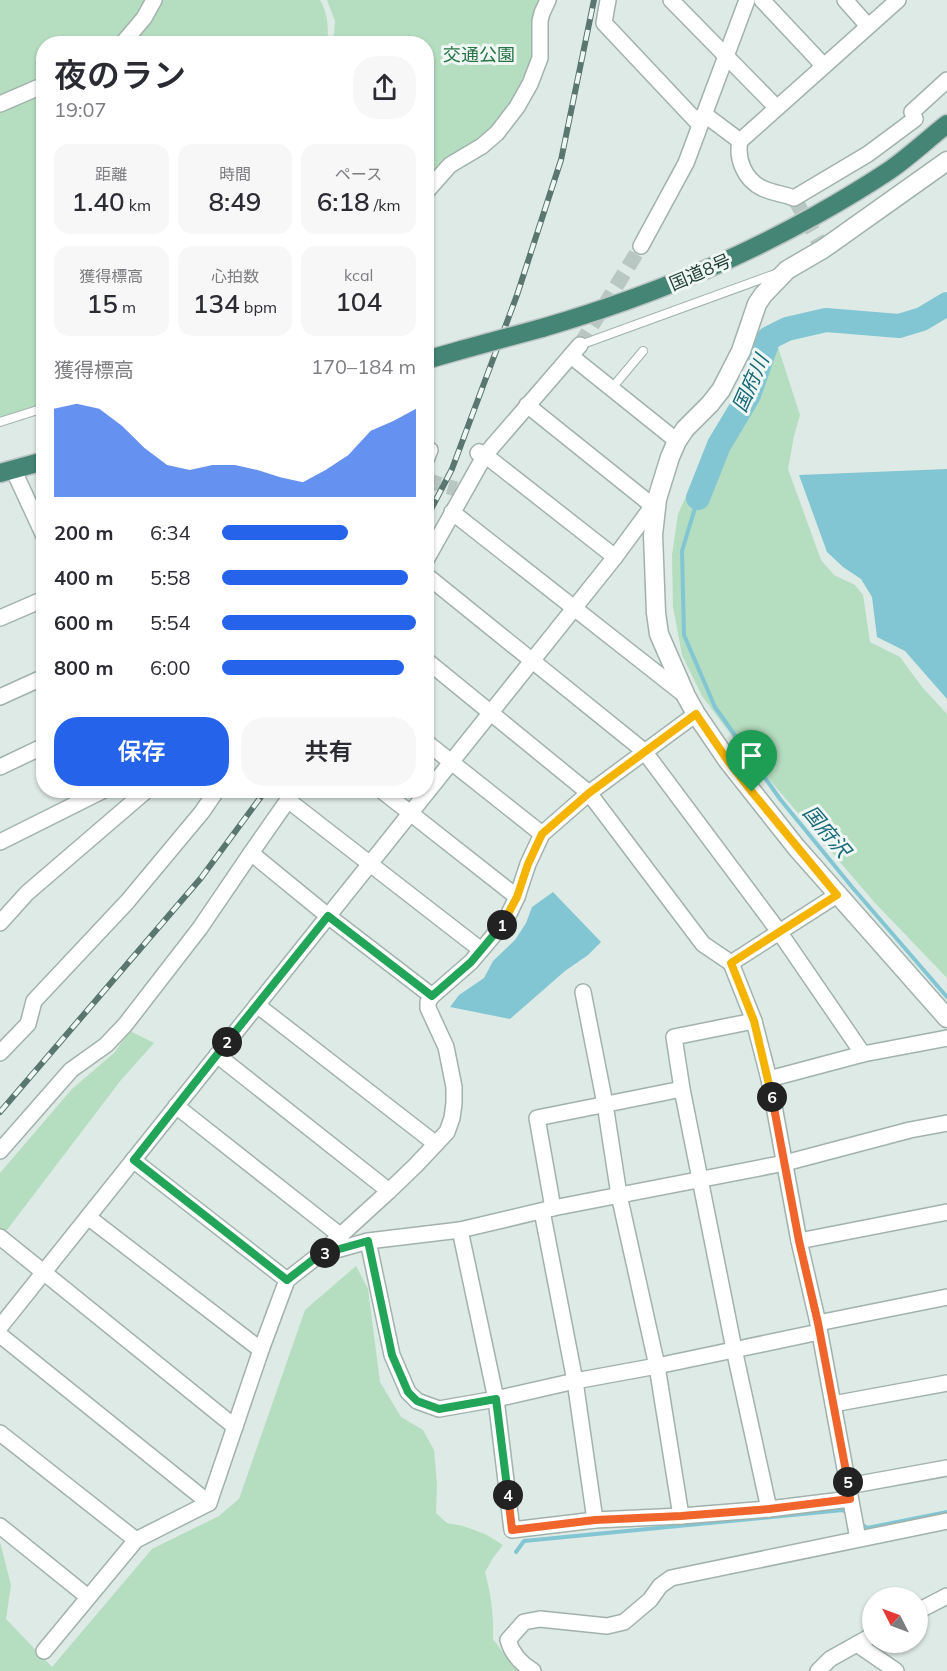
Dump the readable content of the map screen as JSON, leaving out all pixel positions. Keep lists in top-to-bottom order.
{
  "streets": {
    "highway": ["国道8号"]
  },
  "water": ["国府川", "国府沢"],
  "parks": ["交通公園"],
  "north": "top left",
  "page": {
    "heading": ["夜のラン", "19:07"],
    "stats": [
      ["距離", "1.40 km"],
      ["時間", "8:49"],
      ["ペース", "6:18 /km"],
      ["獲得標高", "15 m"],
      ["心拍数", "134 bpm"],
      ["kcal", "104"]
    ],
    "chart": ["獲得標高", "170–184 m"],
    "list": [
      {
        "name": "200 m",
        "note": "6:34"
      },
      {
        "name": "400 m",
        "note": "5:58"
      },
      {
        "name": "600 m",
        "note": "5:54"
      },
      {
        "name": "800 m",
        "note": "6:00"
      }
    ],
    "buttons": ["保存", "共有"],
    "pins": [
      "1",
      "2",
      "6",
      "3",
      "5",
      "4"
    ]
  }
}
